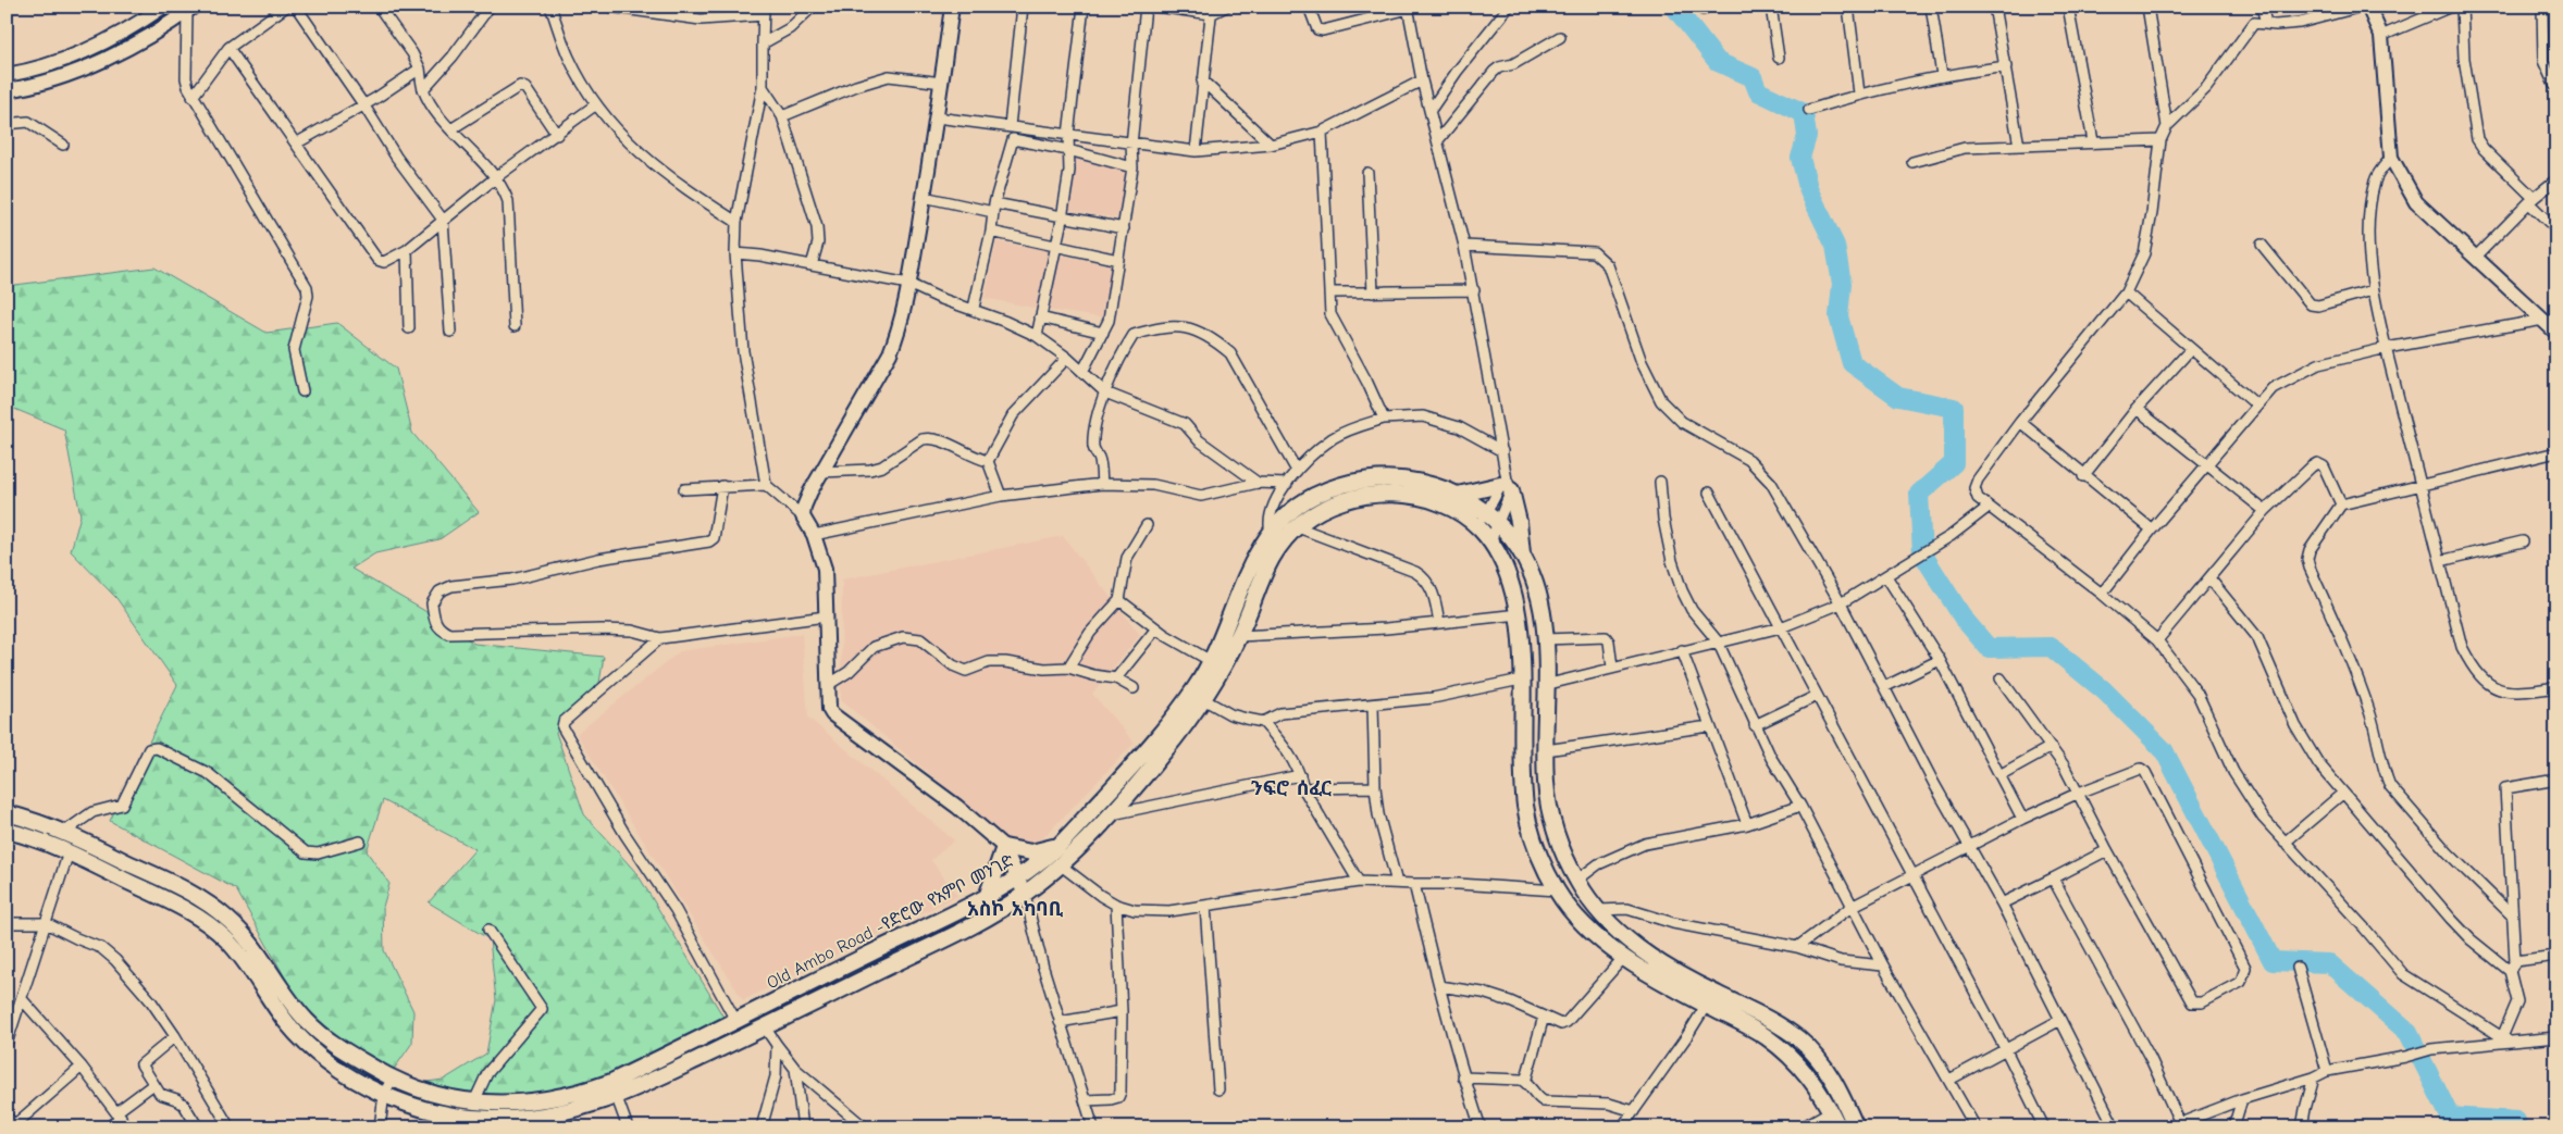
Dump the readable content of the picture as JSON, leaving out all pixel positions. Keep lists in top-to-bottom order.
{
  "streets": {
    "main road": ["Old Ambo Road -የድሮው የአምቦ መንገድ"]
  },
  "districts": ["ንፍሮ ሰፈር", "አስኮ አካባቢ"]
}
